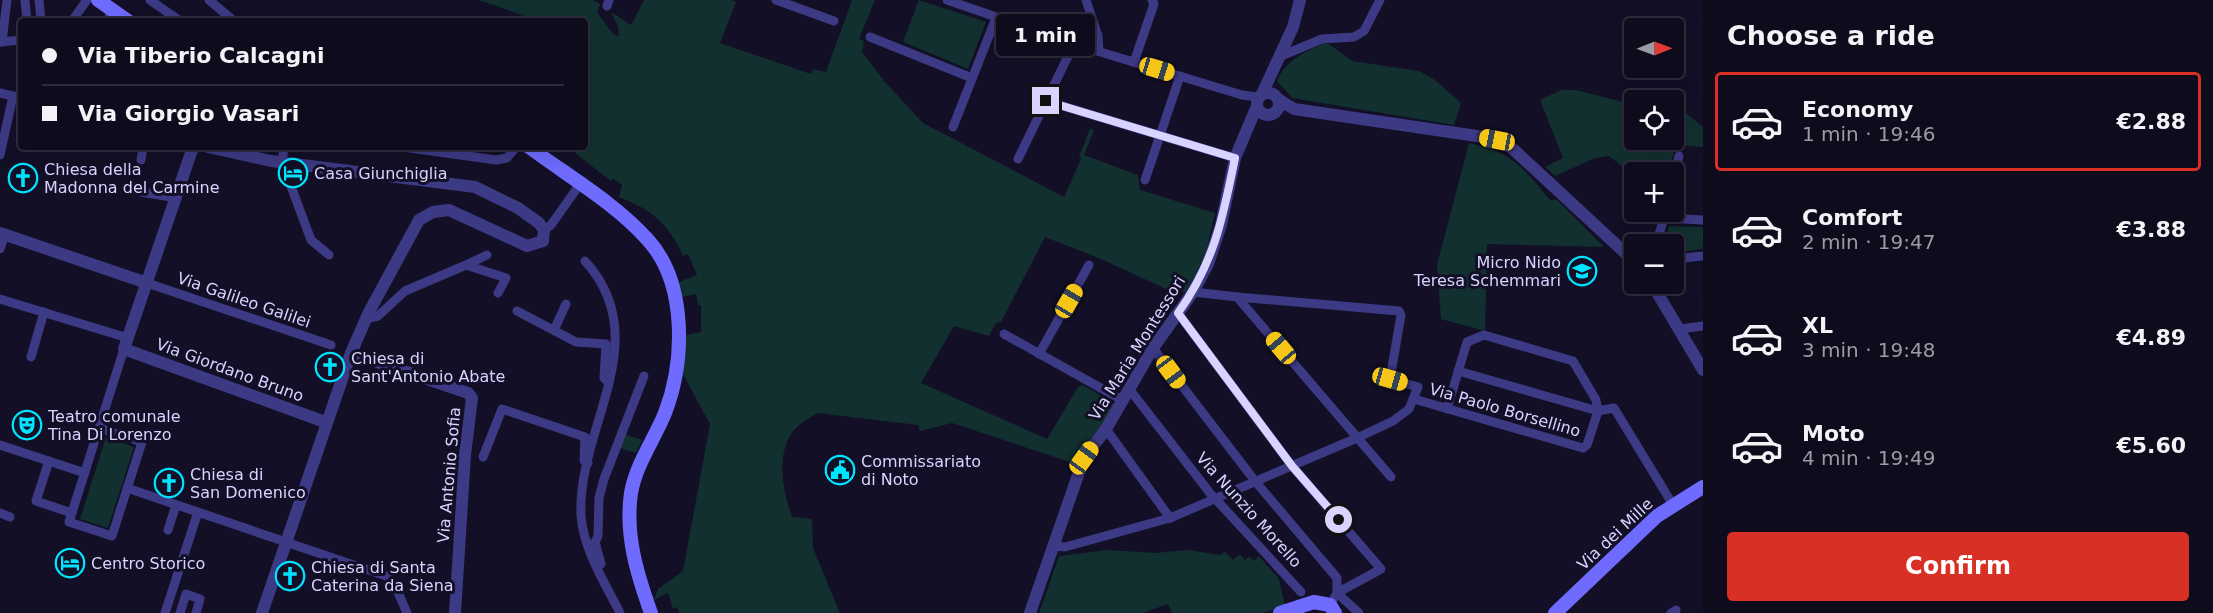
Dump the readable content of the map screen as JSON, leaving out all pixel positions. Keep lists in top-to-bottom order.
{
  "streets": {
    "main road": ["Via dei Mille"],
    "street": [
      "Via Galileo Galilei",
      "Via Maria Montessori",
      "Via Giordano Bruno",
      "Via Paolo Borsellino",
      "Via Antonio Sofia",
      "Via Nunzio Morello"
    ]
  },
  "crossings": [
    ["Via Maria Montessori", "Via Nunzio Morello"]
  ],
  "places": {
    "hotel": ["Casa Giunchiglia", "Centro Storico"],
    "church": [
      "Chiesa della Madonna del Carmine",
      "Chiesa di Sant'Antonio Abate",
      "Chiesa di San Domenico",
      "Chiesa di Santa Caterina da Siena"
    ],
    "school or university": ["Micro Nido Teresa Schemmari"],
    "theatre": ["Teatro comunale Tina Di Lorenzo"],
    "public building": ["Commissariato di Noto"]
  },
  "north": "right",
  "page": {
    "heading": "Choose a ride",
    "bubble": "1 min",
    "map_buttons": ["+", "−"],
    "banner": ["Via Tiberio Calcagni", "Via Giorgio Vasari"],
    "list": [
      {
        "name": "Economy",
        "note": "1 min · 19:46",
        "value": "€2.88"
      },
      {
        "name": "Comfort",
        "note": "2 min · 19:47",
        "value": "€3.88"
      },
      {
        "name": "XL",
        "note": "3 min · 19:48",
        "value": "€4.89"
      },
      {
        "name": "Moto",
        "note": "4 min · 19:49",
        "value": "€5.60"
      }
    ],
    "buttons": "Confirm"
  }
}
